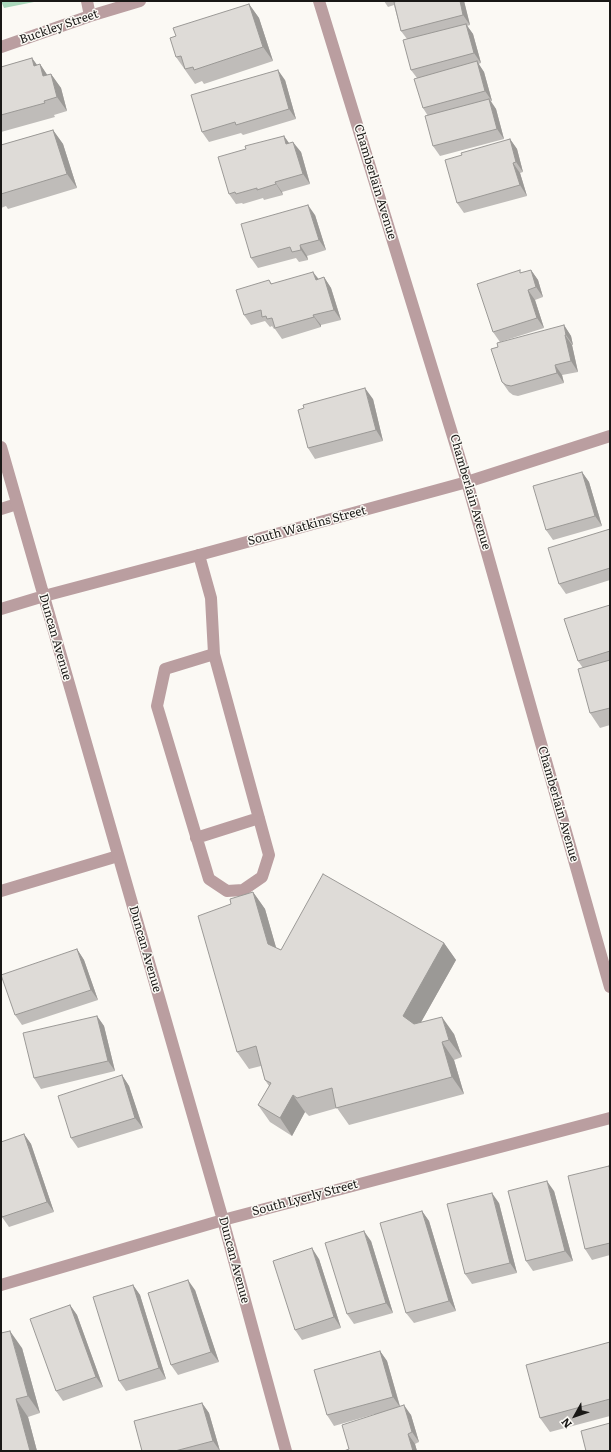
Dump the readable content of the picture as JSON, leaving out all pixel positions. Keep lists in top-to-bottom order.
{
  "streets": {
    "street": [
      "Buckley Street",
      "Chamberlain Avenue",
      "South Watkins Street",
      "Duncan Avenue",
      "South Lyerly Street"
    ]
  },
  "crossings": [
    ["Chamberlain Avenue", "South Watkins Street"],
    ["South Watkins Street", "Duncan Avenue"],
    ["Duncan Avenue", "South Lyerly Street"]
  ],
  "north": "bottom left"
}
